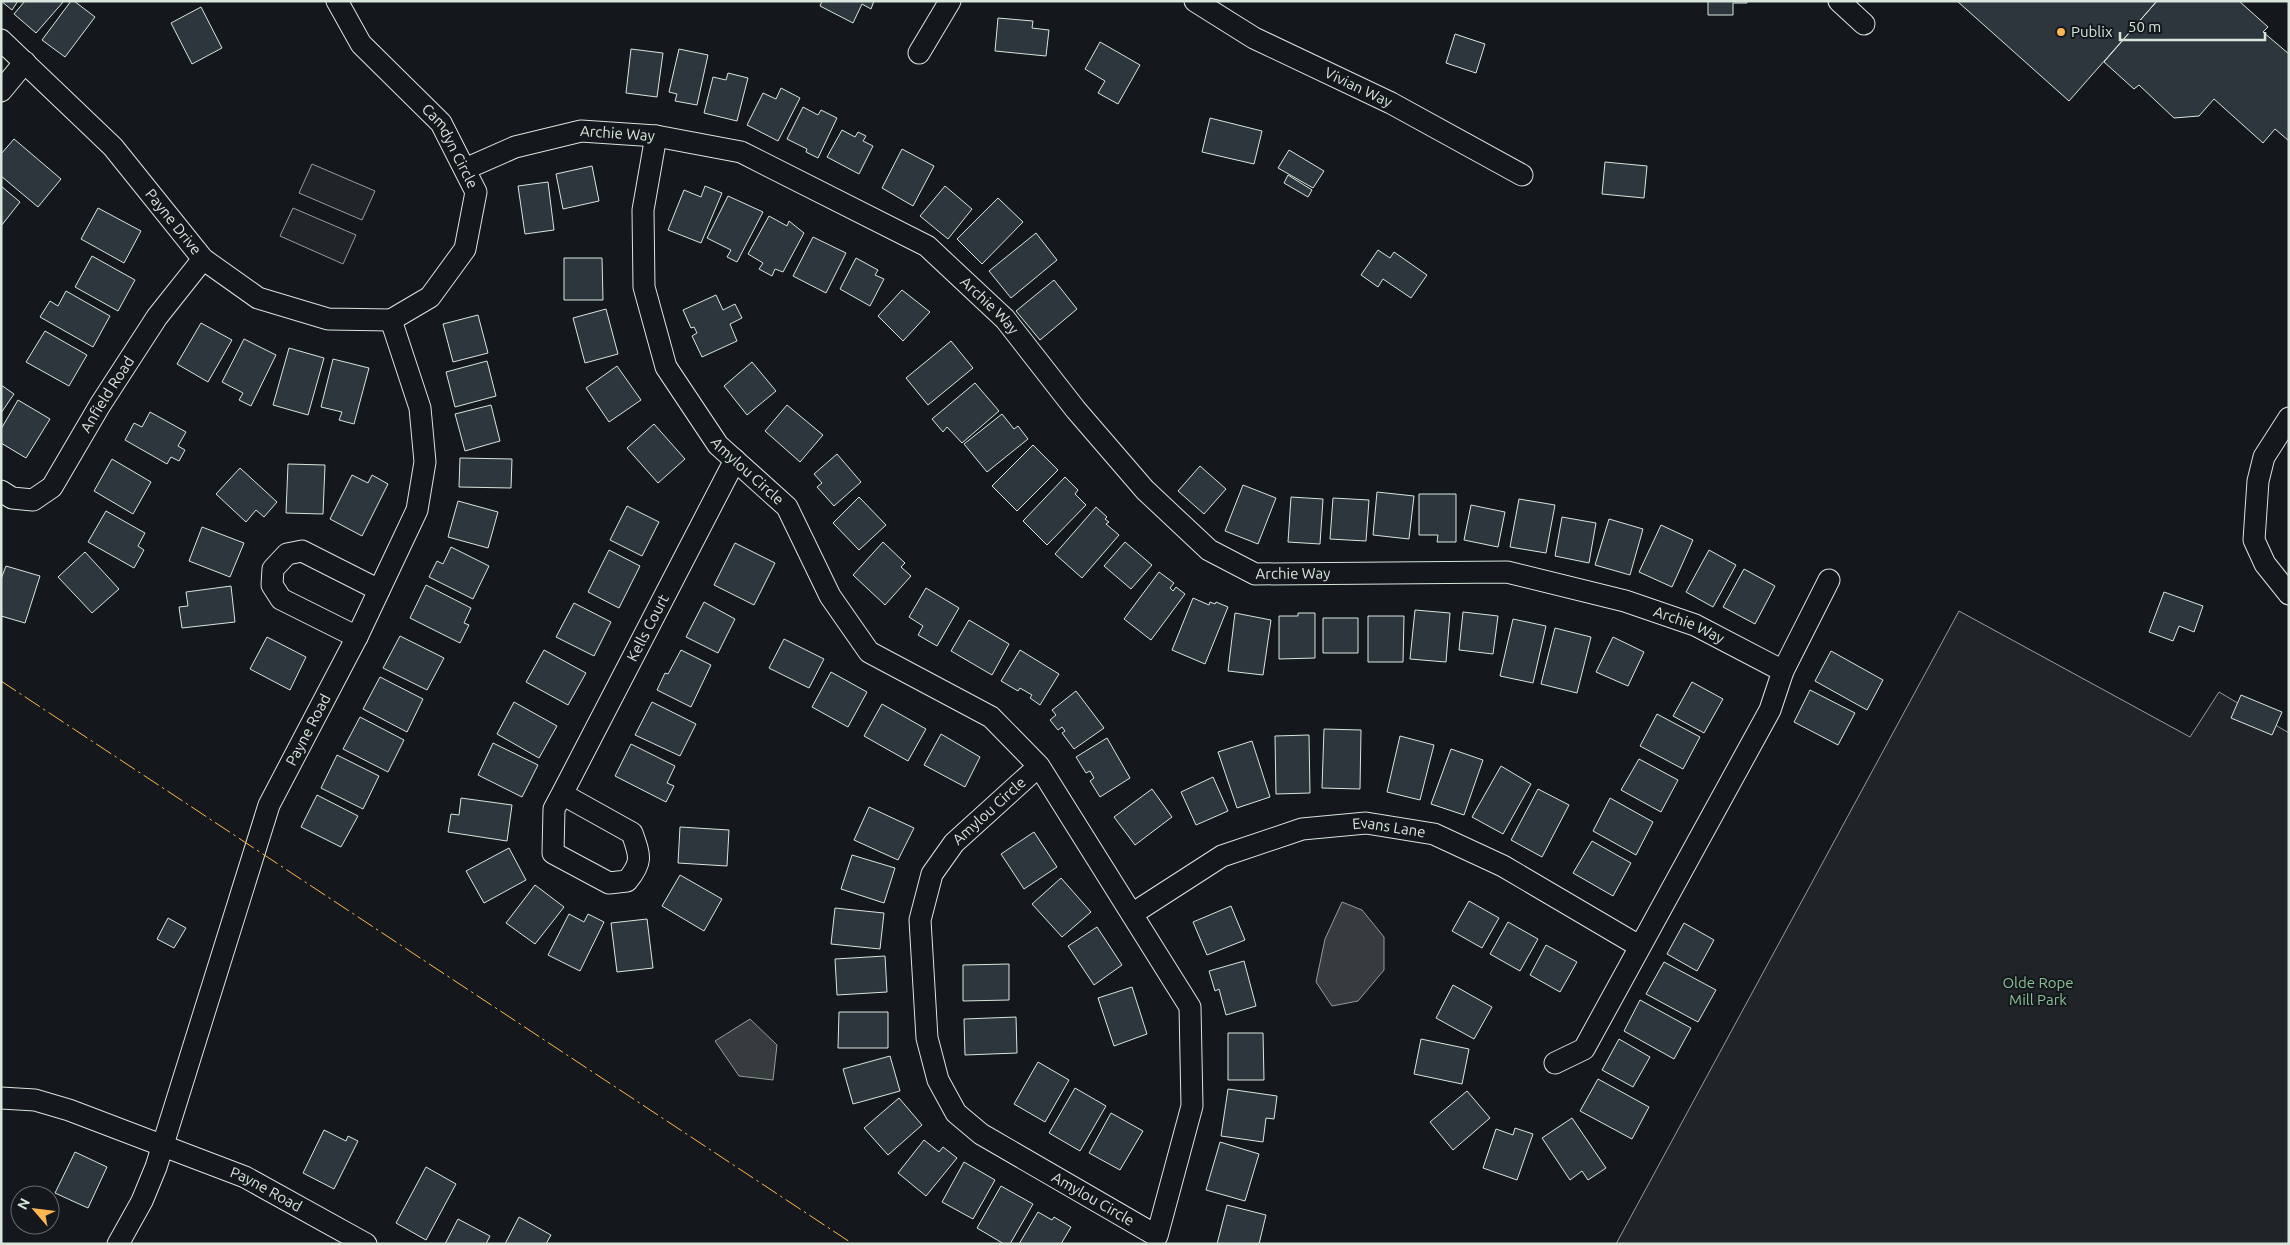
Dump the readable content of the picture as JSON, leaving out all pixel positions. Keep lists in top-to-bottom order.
{
  "streets": {
    "street": [
      "Vivian Way",
      "Archie Way",
      "Camdyn Circle",
      "Payne Drive",
      "Anfield Road",
      "Amylou Circle",
      "Kells Court",
      "Payne Road",
      "Evans Lane"
    ]
  },
  "crossings": [
    ["Archie Way", "Camdyn Circle"],
    ["Archie Way", "Amylou Circle"],
    ["Camdyn Circle", "Payne Drive"],
    ["Camdyn Circle", "Payne Road"],
    ["Payne Drive", "Anfield Road"],
    ["Payne Drive", "Payne Road"],
    ["Amylou Circle", "Kells Court"],
    ["Amylou Circle", "Evans Lane"]
  ],
  "parks": ["Olde Rope Mill Park"],
  "places": ["Publix"],
  "scale_bar": "50 m",
  "north": "top left"
}
